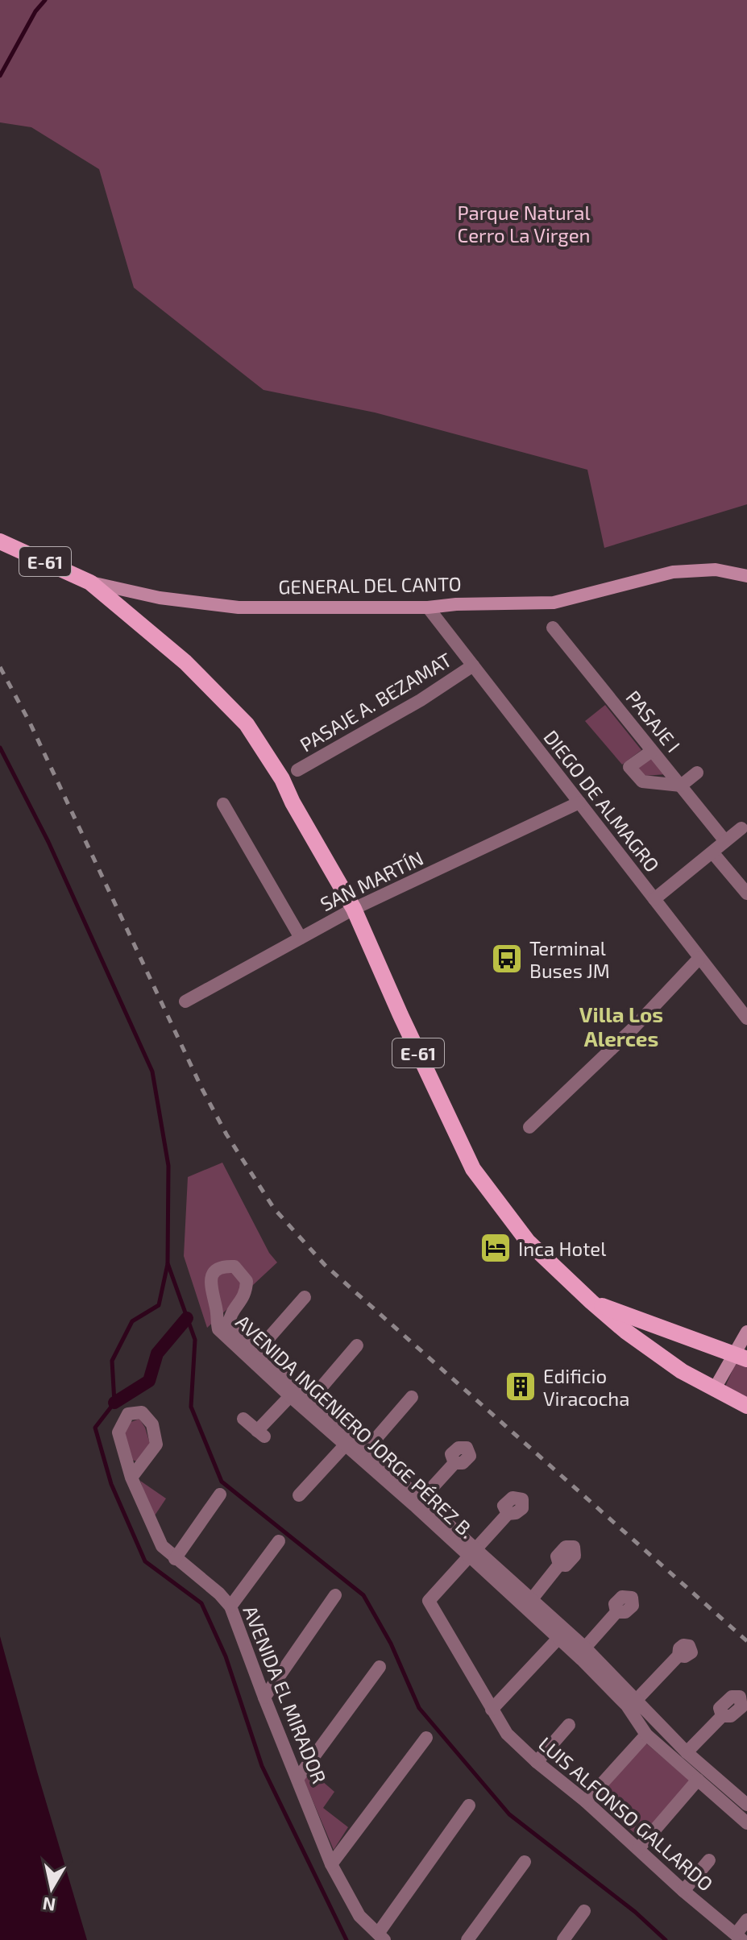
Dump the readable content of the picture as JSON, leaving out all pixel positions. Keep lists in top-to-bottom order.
{
  "streets": {
    "main road": ["E-61", "GENERAL DEL CANTO"],
    "street": [
      "PASAJE A. BEZAMAT",
      "PASAJE I",
      "DIEGO DE ALMAGRO",
      "SAN MARTÍN",
      "AVENIDA INGENIERO JORGE PÉREZ B.",
      "AVENIDA EL MIRADOR",
      "LUIS ALFONSO GALLARDO"
    ]
  },
  "crossings": [
    ["E-61", "GENERAL DEL CANTO"],
    ["E-61", "SAN MARTÍN"],
    ["GENERAL DEL CANTO", "DIEGO DE ALMAGRO"],
    ["PASAJE A. BEZAMAT", "DIEGO DE ALMAGRO"],
    ["DIEGO DE ALMAGRO", "SAN MARTÍN"],
    ["AVENIDA INGENIERO JORGE PÉREZ B.", "LUIS ALFONSO GALLARDO"]
  ],
  "districts": ["Villa Los Alerces"],
  "parks": ["Parque Natural Cerro La Virgen"],
  "places": {
    "bus stop": ["Terminal Buses JM"],
    "hotel": ["Inca Hotel"],
    "building": ["Edificio Viracocha"]
  },
  "north": "bottom"
}
